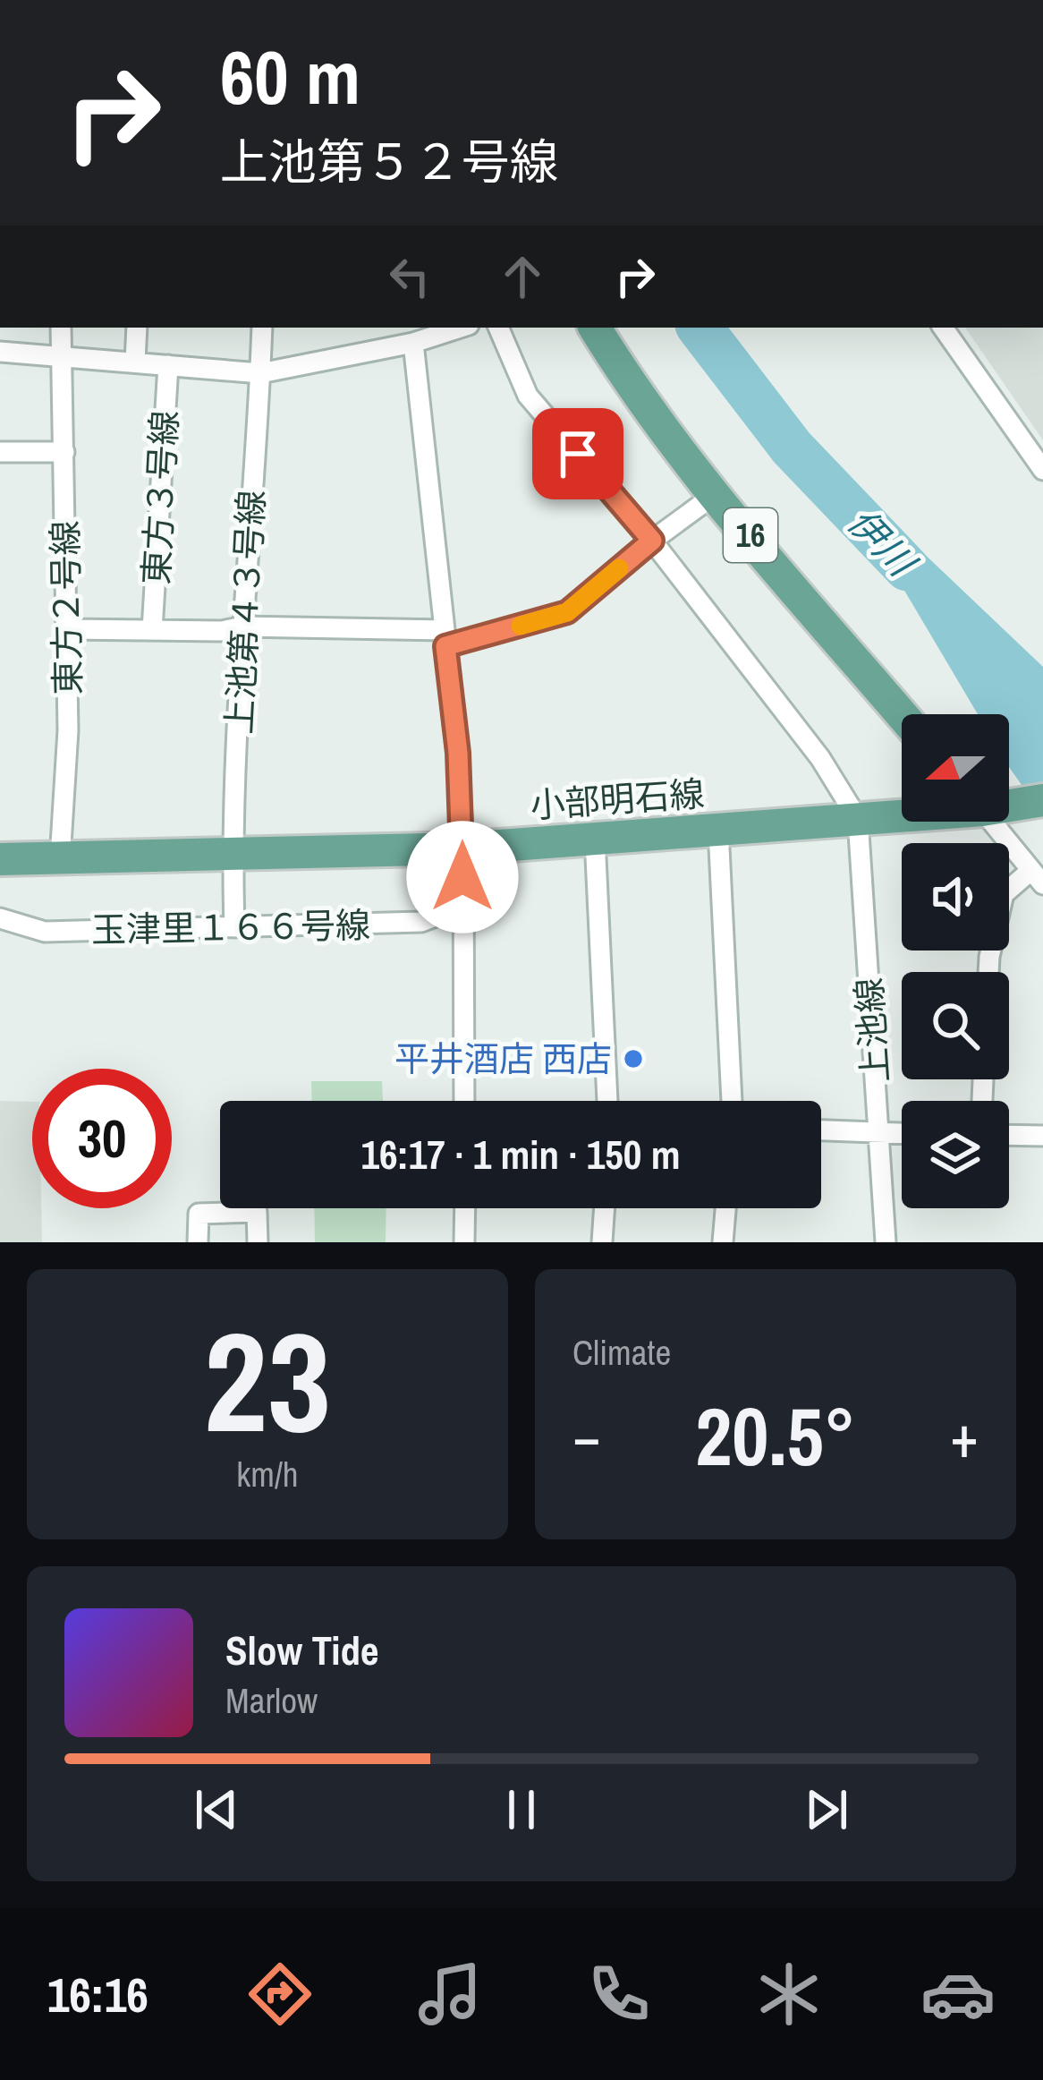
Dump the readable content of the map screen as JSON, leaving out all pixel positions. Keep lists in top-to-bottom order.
{
  "streets": {
    "main road": ["16", "小部明石線"],
    "street": [
      "東方３号線",
      "東方２号線",
      "上池第４３号線",
      "玉津里１６６号線",
      "上池線"
    ]
  },
  "crossings": [
    ["東方２号線", "小部明石線"],
    ["上池第４３号線", "小部明石線"],
    ["上池第４３号線", "玉津里１６６号線"],
    ["小部明石線", "上池線"]
  ],
  "water": ["伊川"],
  "places": ["平井酒店 西店"],
  "north": "left",
  "page": {
    "turn": ["60 m", "上池第５２号線"],
    "limit": "30",
    "trip": "16:17 · 1 min · 150 m",
    "tile": [
      ["23", "km/h"],
      "Climate"
    ],
    "heat": ["−", "20.5°", "+"],
    "song": ["Slow Tide", "Marlow"],
    "tabs": "16:16"
  }
}
